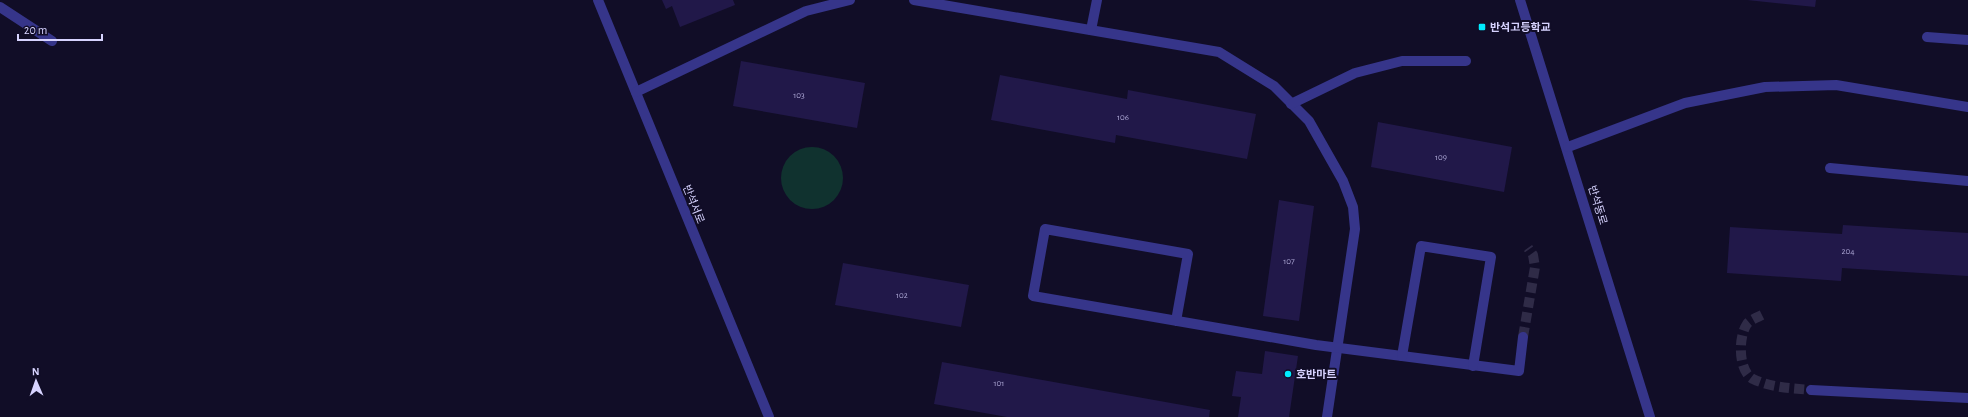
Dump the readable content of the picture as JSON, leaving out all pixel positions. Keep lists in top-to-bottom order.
{
  "streets": {
    "street": ["반석서로", "반석동로"]
  },
  "places": {
    "transit": ["반석고등학교"],
    "other": ["호반마트"]
  },
  "house_numbers": [
    "103",
    "106",
    "109",
    "204",
    "107",
    "102",
    "101"
  ],
  "scale_bar": "20 m",
  "north": "top"
}
